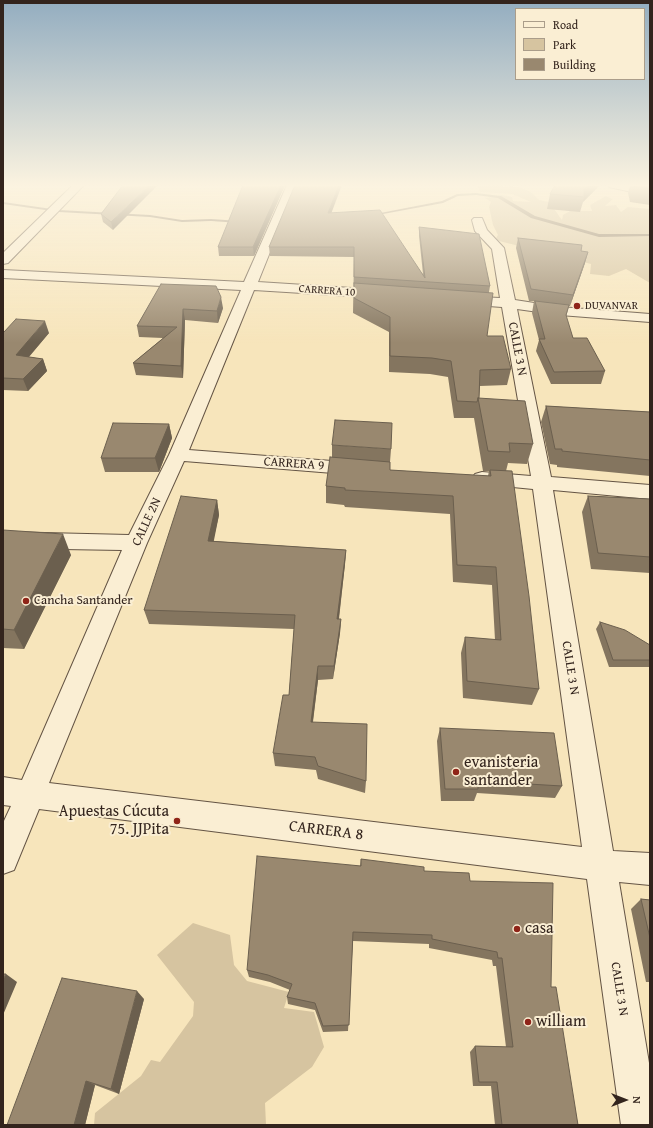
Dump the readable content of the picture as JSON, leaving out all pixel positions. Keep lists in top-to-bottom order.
{
  "streets": {
    "street": [
      "CARRERA 10",
      "CALLE 3 N",
      "CARRERA 9",
      "CALLE 2N",
      "CARRERA 8"
    ]
  },
  "crossings": [
    ["CARRERA 10", "CALLE 2N"],
    ["CALLE 3 N", "CARRERA 8"],
    ["CARRERA 9", "CALLE 2N"],
    ["CALLE 2N", "CARRERA 8"]
  ],
  "places": [
    "DUVANVAR",
    "Cancha Santander",
    "evanisteria santander",
    "Apuestas Cúcuta 75. JJPita",
    "casa",
    "william"
  ],
  "legend": ["Road", "Park", "Building"],
  "north": "right"
}
